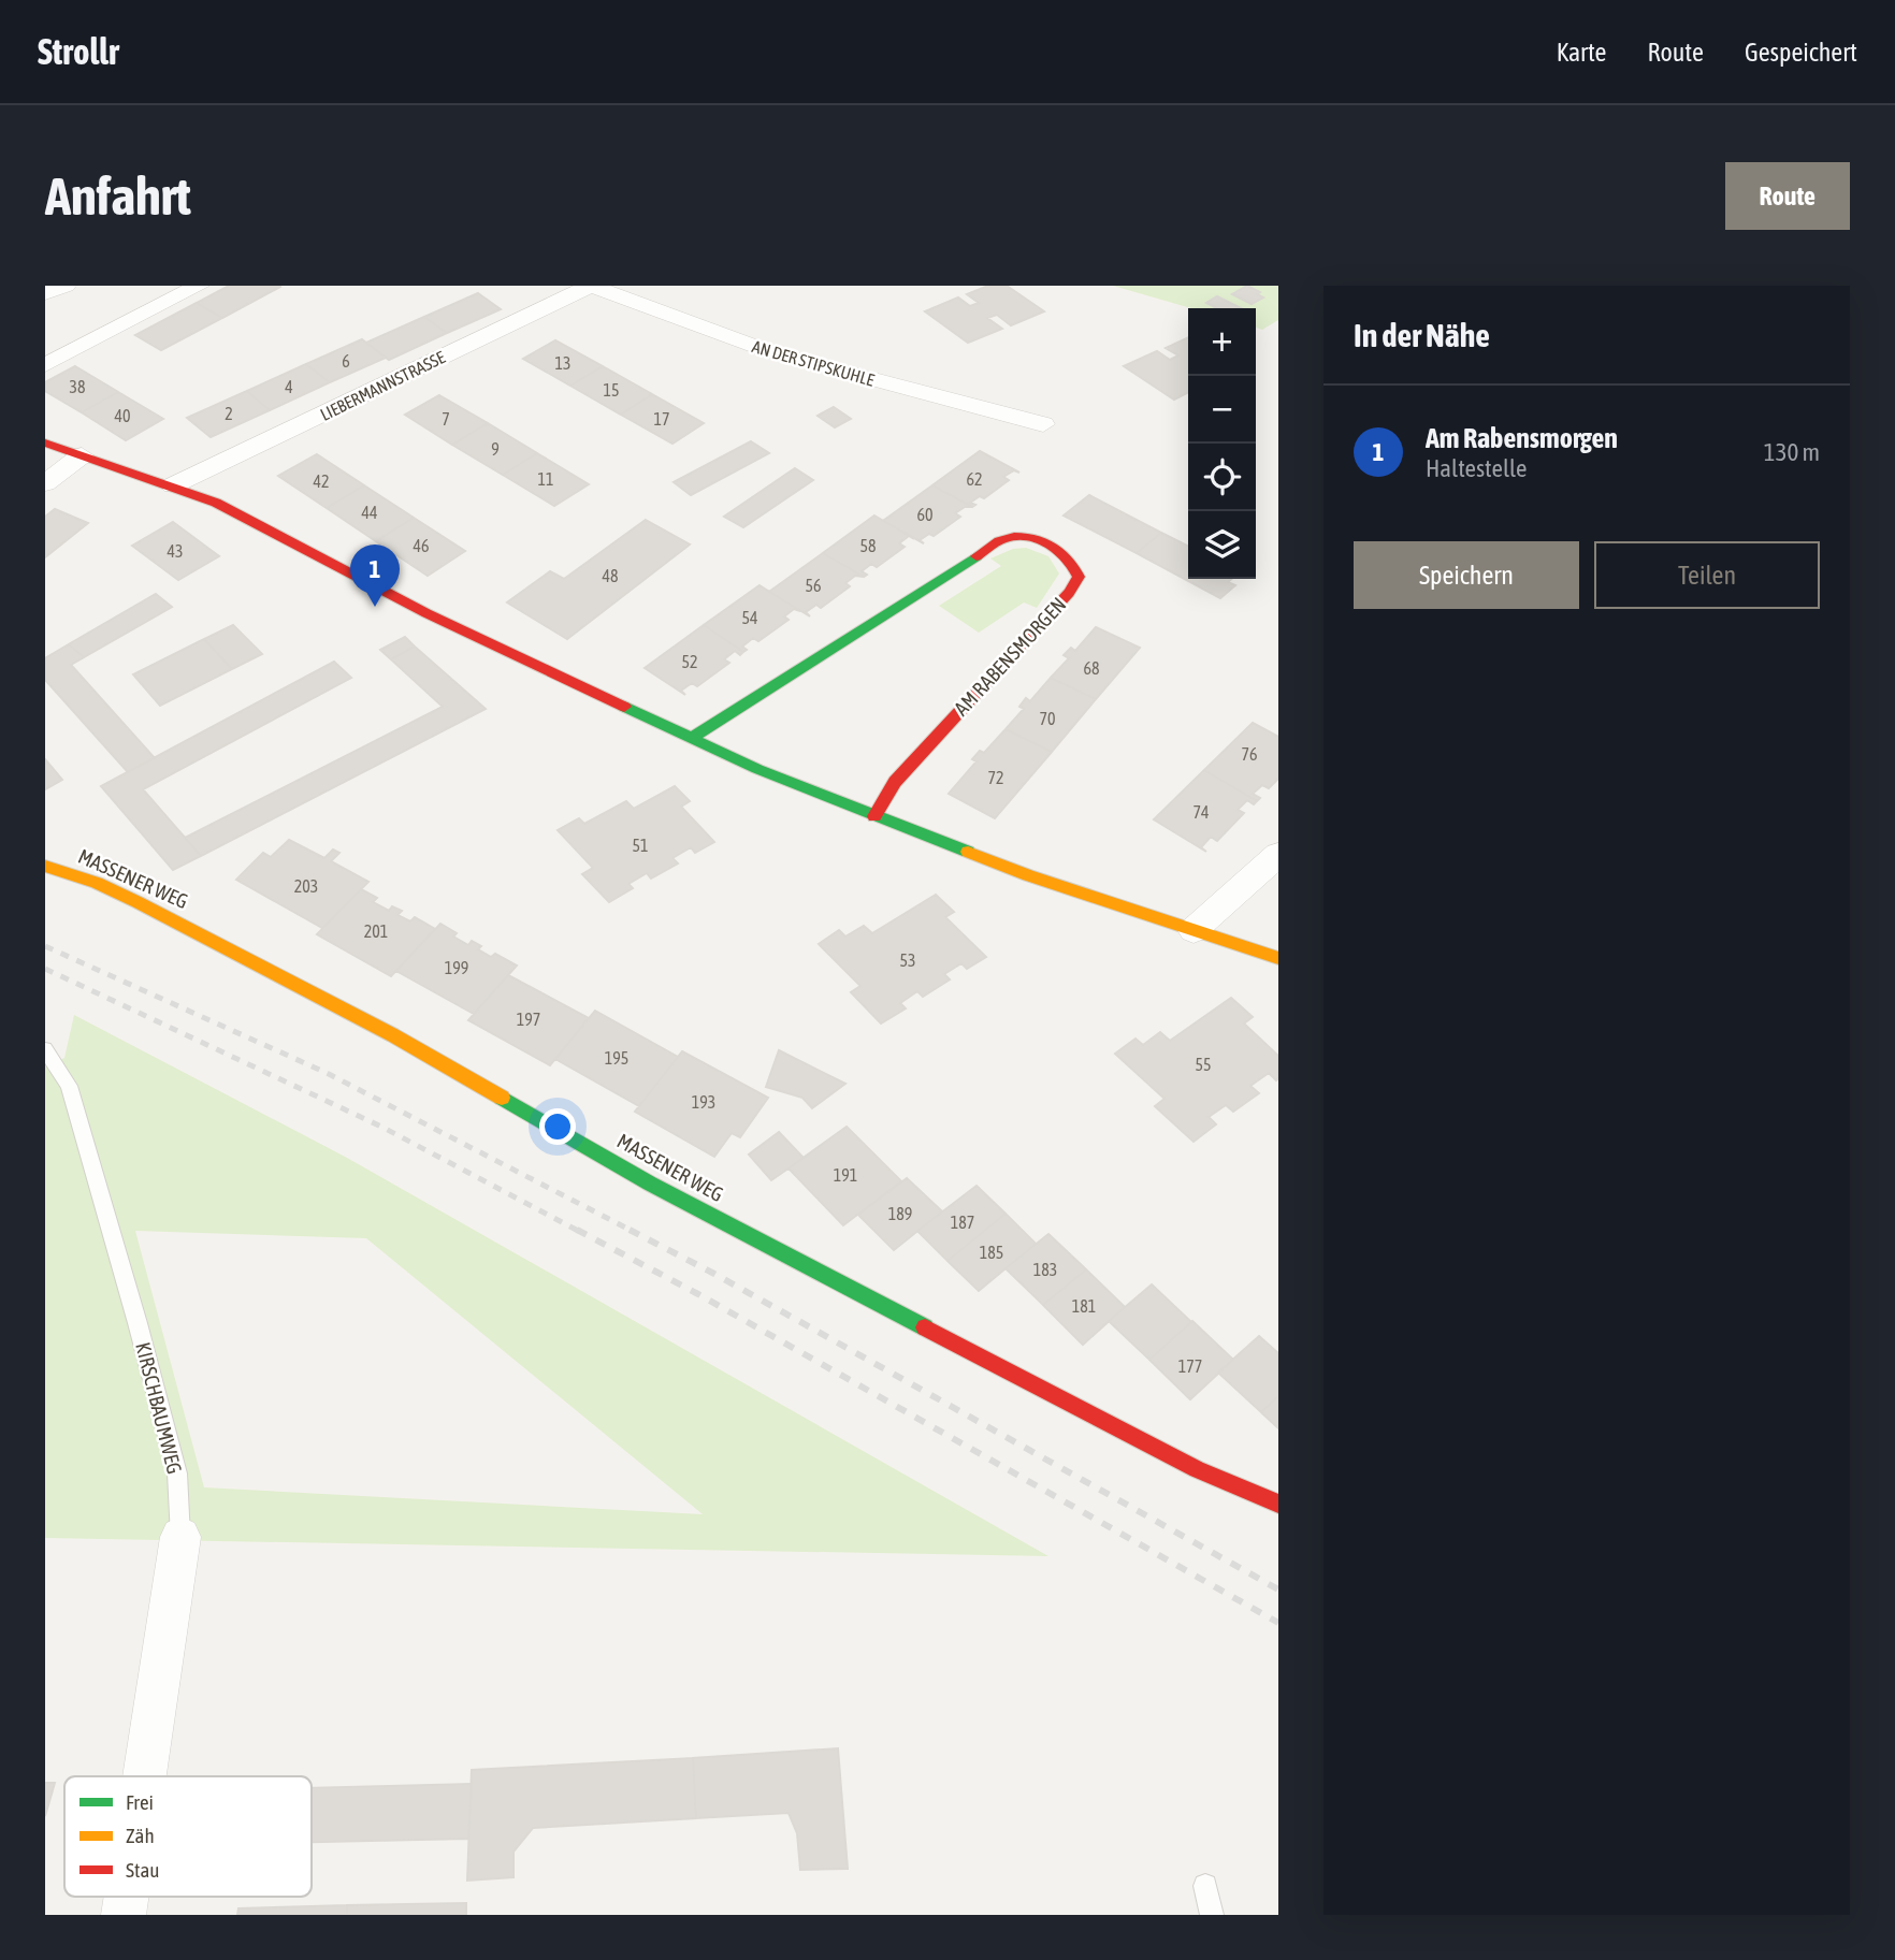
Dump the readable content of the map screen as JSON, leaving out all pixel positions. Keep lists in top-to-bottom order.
{
  "streets": {
    "street": [
      "AN DER STIPSKUHLE",
      "LIEBERMANNSTRASSE",
      "AM RABENSMORGEN",
      "MASSENER WEG",
      "KIRSCHBAUMWEG"
    ]
  },
  "crossings": [
    ["AN DER STIPSKUHLE", "LIEBERMANNSTRASSE"]
  ],
  "house_numbers": [
    "6",
    "13",
    "38",
    "4",
    "15",
    "2",
    "40",
    "7",
    "17",
    "9",
    "11",
    "62",
    "42",
    "44",
    "60",
    "46",
    "58",
    "43",
    "48",
    "56",
    "54",
    "52",
    "68",
    "70",
    "76",
    "72",
    "74",
    "51",
    "203",
    "201",
    "53",
    "199",
    "197",
    "195",
    "55",
    "193",
    "191",
    "189",
    "187",
    "185",
    "183",
    "181",
    "177"
  ],
  "legend": ["Frei", "Zäh", "Stau"],
  "page": {
    "header": "Strollr",
    "nav": ["Karte", "Route", "Gespeichert"],
    "buttons": [
      "Route",
      ["Speichern", "Teilen"]
    ],
    "title": "Anfahrt",
    "heading": "In der Nähe",
    "map_buttons": ["+", "−"],
    "list": [
      {
        "mark": "1",
        "name": "Am Rabensmorgen",
        "note": "Haltestelle",
        "value": "130 m"
      }
    ],
    "pins": "1"
  }
}
